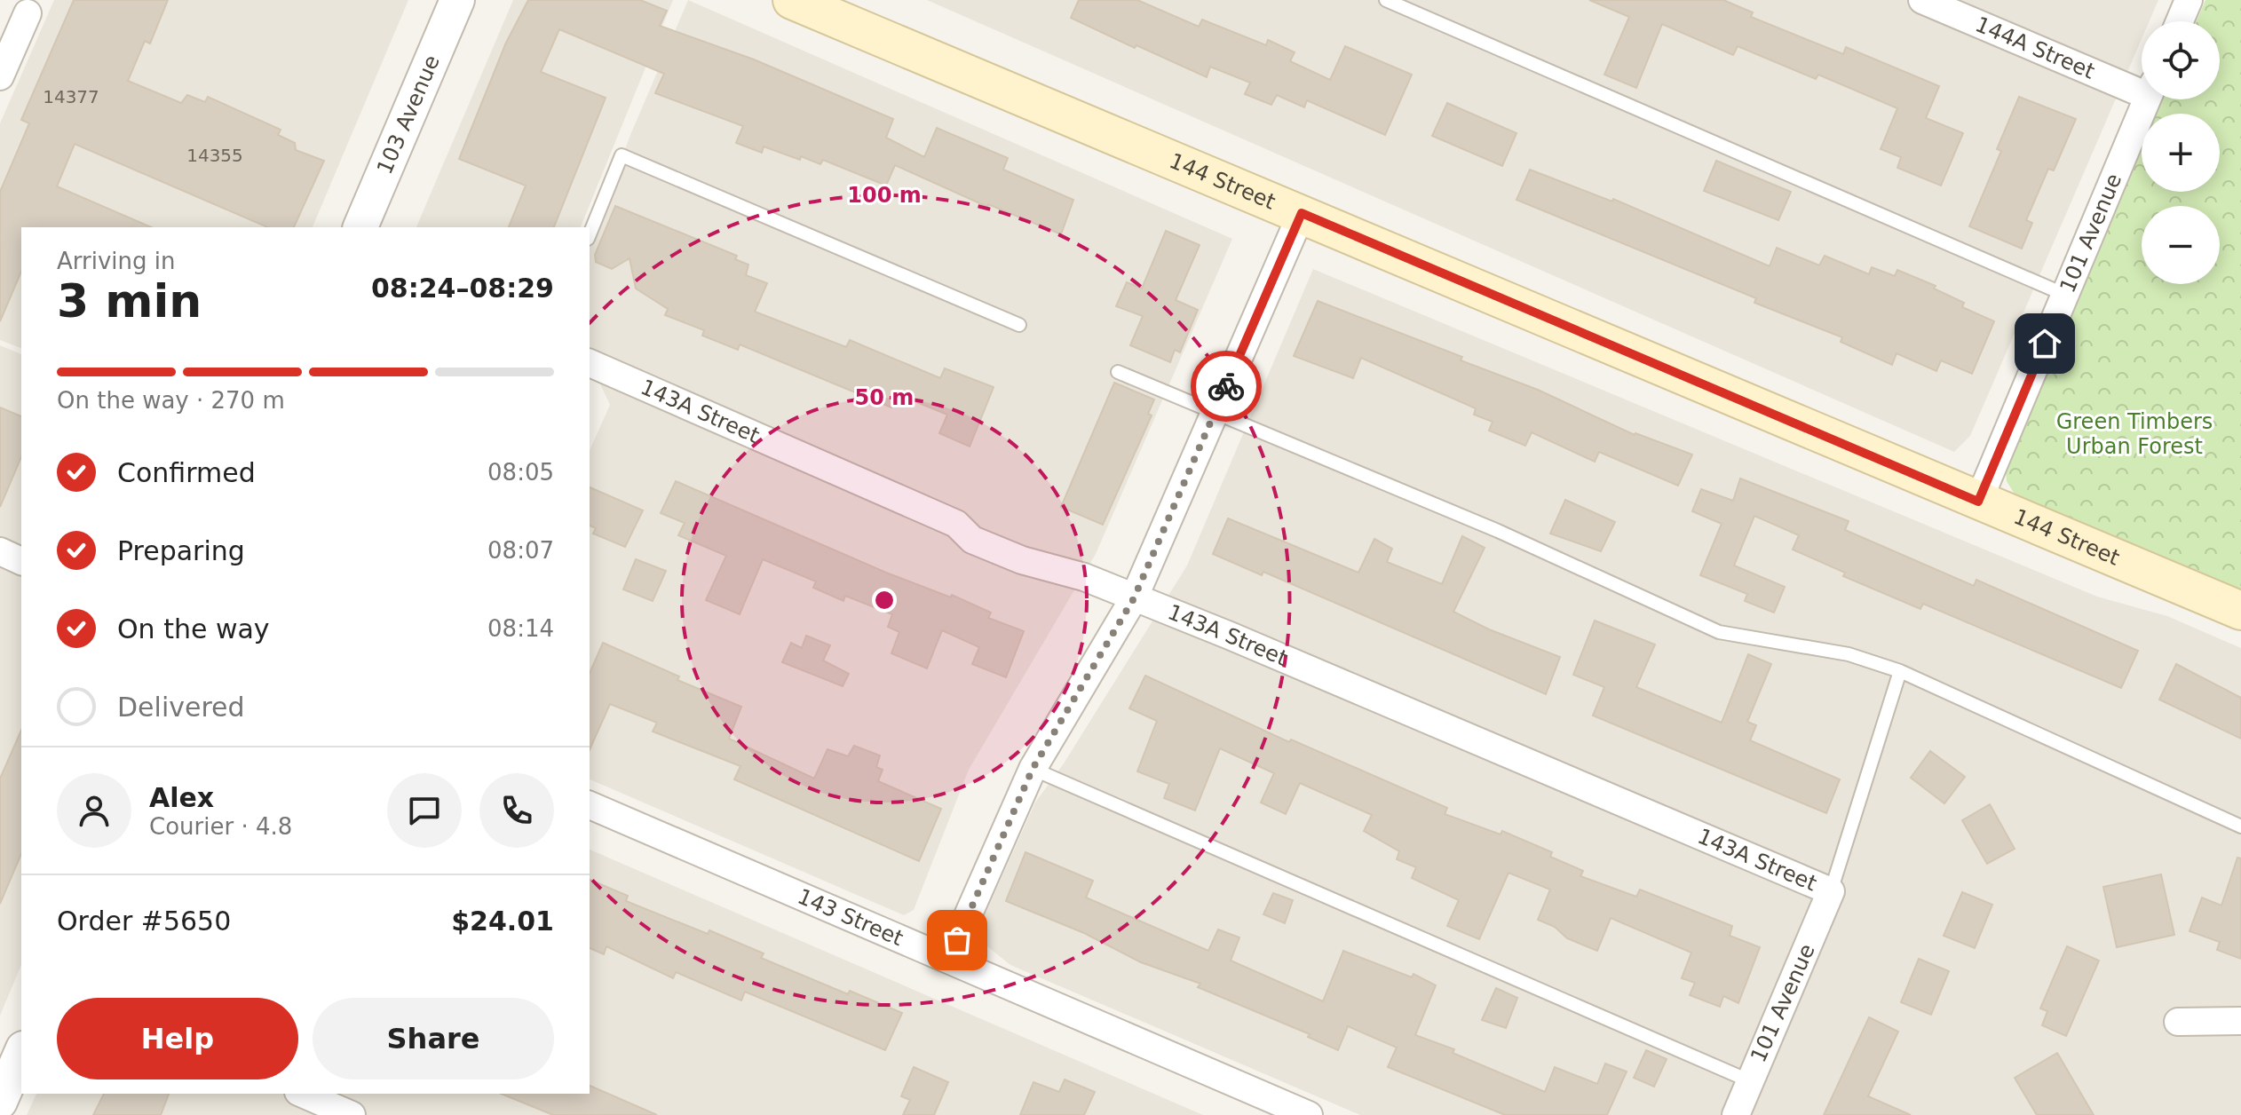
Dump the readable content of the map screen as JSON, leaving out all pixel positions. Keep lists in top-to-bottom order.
{
  "streets": {
    "main road": ["144 Street"],
    "street": [
      "144A Street",
      "103 Avenue",
      "101 Avenue",
      "143A Street",
      "143 Street"
    ]
  },
  "crossings": [
    ["144 Street", "101 Avenue"],
    ["101 Avenue", "143A Street"]
  ],
  "parks": ["Green Timbers Urban Forest"],
  "house_numbers": ["14377", "14355"],
  "page": {
    "map_buttons": ["+", "−"],
    "heading": ["3 min", "Arriving in", "08:24–08:29"],
    "panel": [
      "Alex",
      "Courier · 4.8",
      "Order #5650",
      "$24.01"
    ],
    "bar": "On the way · 270 m",
    "list": [
      ["Confirmed", "08:05"],
      ["Preparing", "08:07"],
      ["On the way", "08:14"],
      "Delivered"
    ],
    "buttons": ["Help", "Share"]
  },
  "rings": ["100 m", "50 m"]
}
